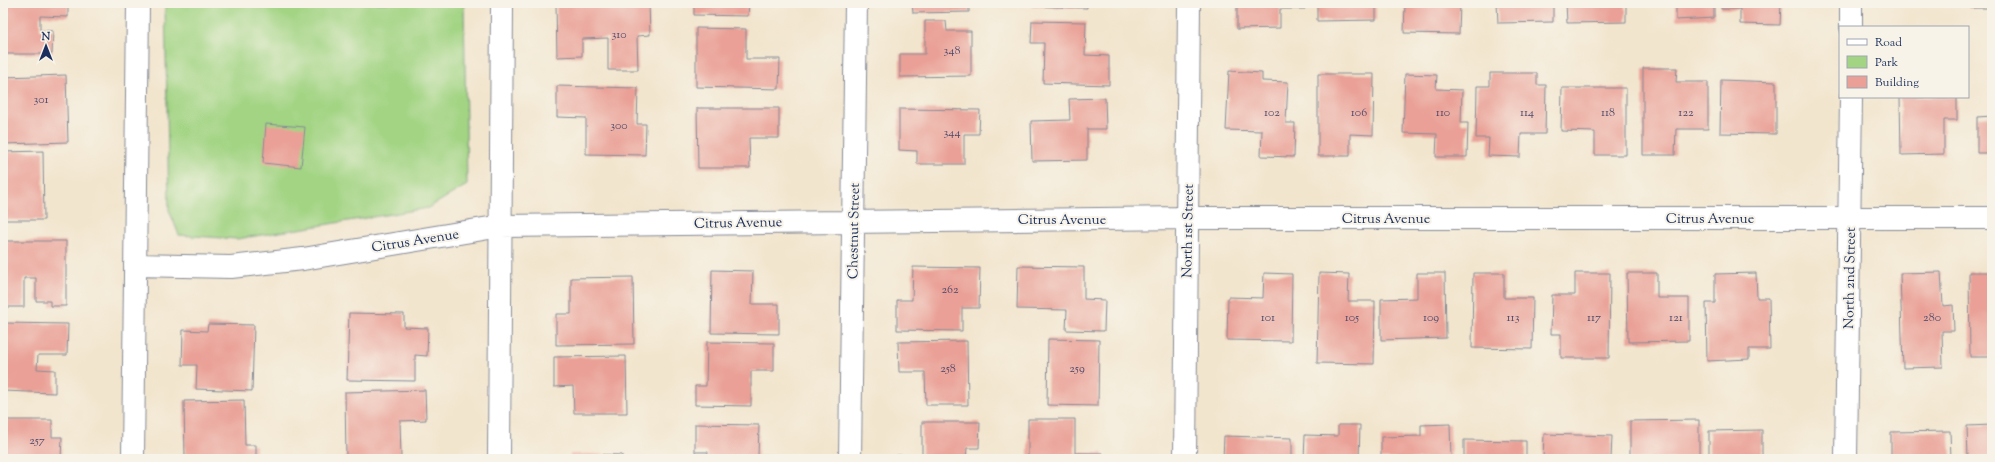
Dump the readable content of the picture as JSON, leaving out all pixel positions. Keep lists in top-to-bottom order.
{
  "streets": {
    "street": [
      "Citrus Avenue",
      "Chestnut Street",
      "North 1st Street",
      "North 2nd Street"
    ]
  },
  "crossings": [
    ["Citrus Avenue", "Chestnut Street"],
    ["Citrus Avenue", "North 1st Street"],
    ["Citrus Avenue", "North 2nd Street"]
  ],
  "house_numbers": [
    "310",
    "348",
    "301",
    "102",
    "106",
    "110",
    "114",
    "118",
    "122",
    "300",
    "344",
    "262",
    "101",
    "105",
    "109",
    "113",
    "117",
    "121",
    "280",
    "258",
    "259",
    "257"
  ],
  "legend": ["Road", "Park", "Building"],
  "north": "top"
}
